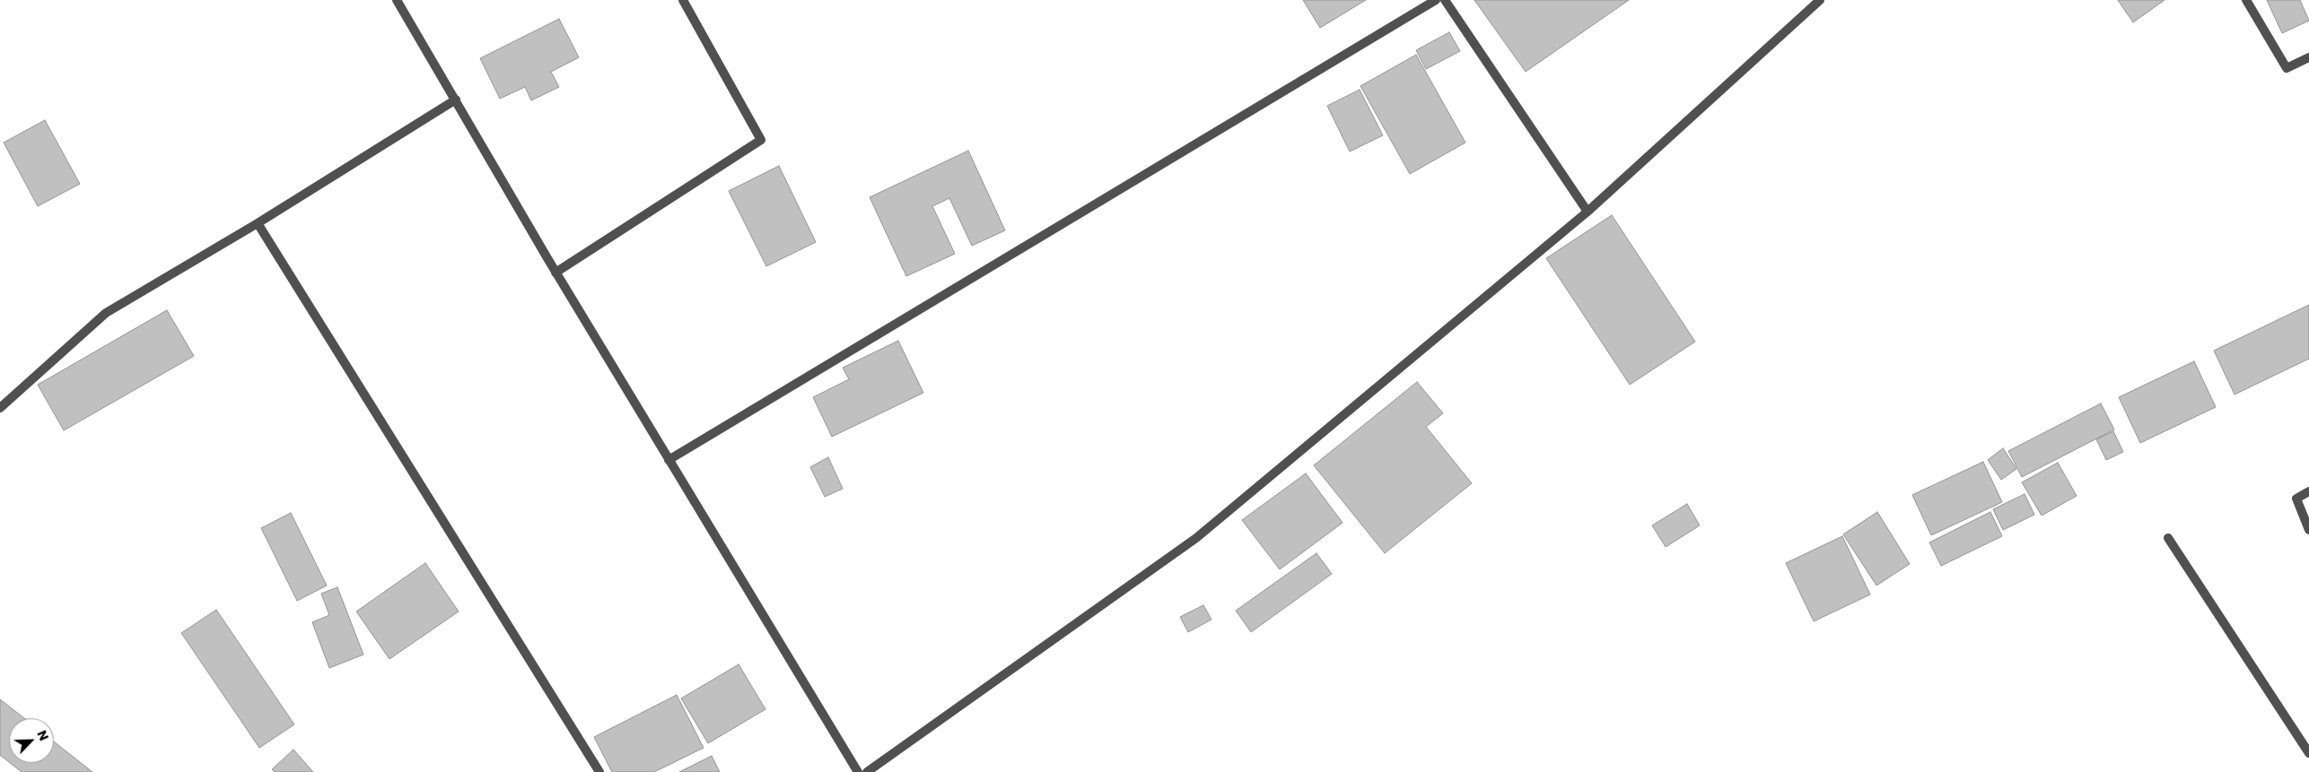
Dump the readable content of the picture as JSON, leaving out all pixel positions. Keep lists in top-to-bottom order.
{
  "north": "top right"
}
